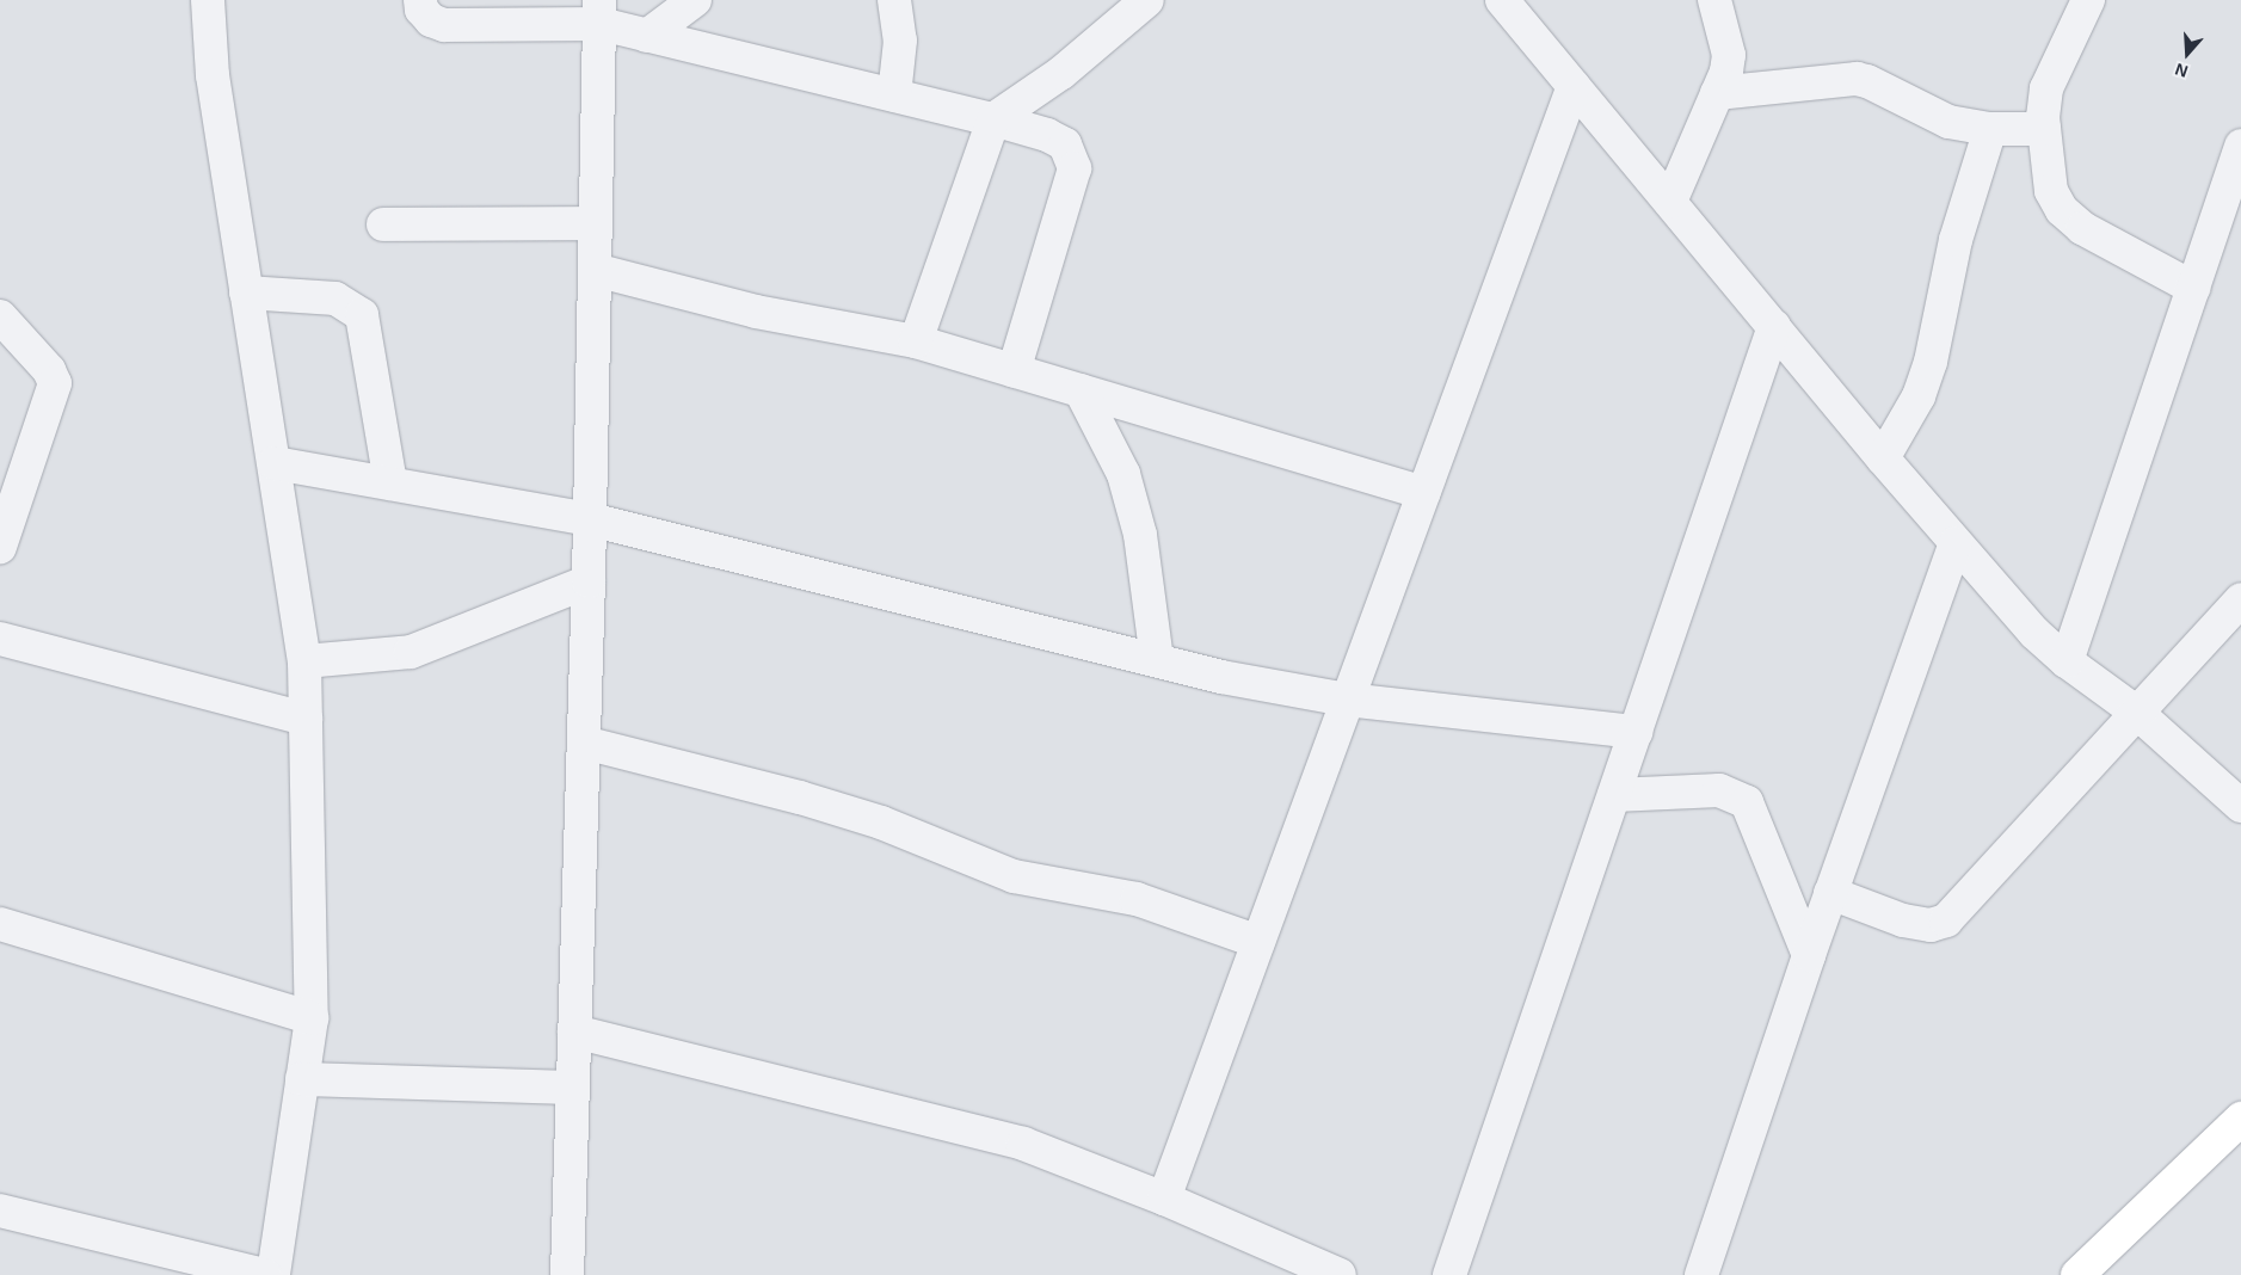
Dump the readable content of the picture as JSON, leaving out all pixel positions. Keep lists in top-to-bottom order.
{
  "north": "bottom"
}
